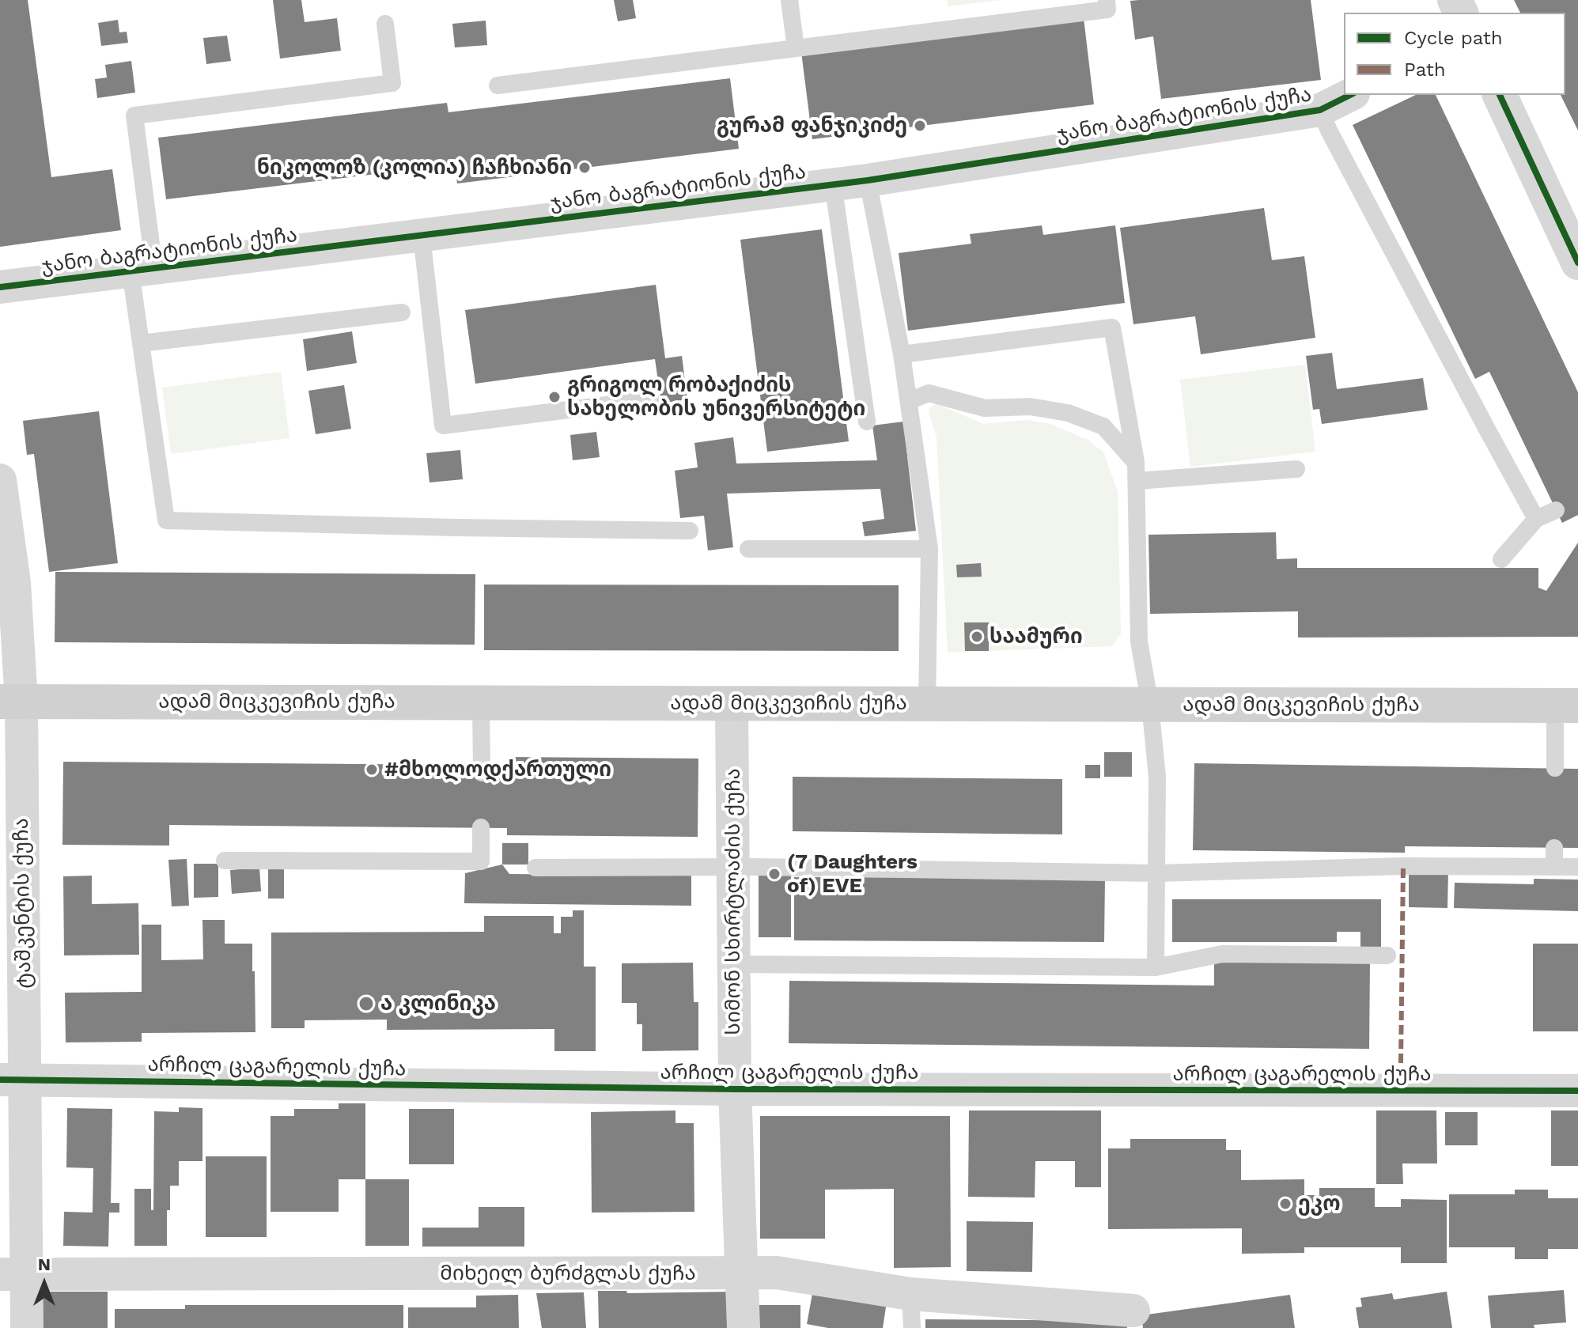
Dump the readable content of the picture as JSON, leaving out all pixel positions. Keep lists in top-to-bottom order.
{
  "streets": {
    "main road": ["ადამ მიცკევიჩის ქუჩა"],
    "street": [
      "ჯანო ბაგრატიონის ქუჩა",
      "სიმონ სხირტლაძის ქუჩა",
      "ტაშკენტის ქუჩა",
      "არჩილ ცაგარელის ქუჩა",
      "მიხეილ ბურძგლას ქუჩა"
    ]
  },
  "crossings": [
    ["ადამ მიცკევიჩის ქუჩა", "სიმონ სხირტლაძის ქუჩა"],
    ["ადამ მიცკევიჩის ქუჩა", "ტაშკენტის ქუჩა"],
    ["სიმონ სხირტლაძის ქუჩა", "არჩილ ცაგარელის ქუჩა"],
    ["სიმონ სხირტლაძის ქუჩა", "მიხეილ ბურძგლას ქუჩა"],
    ["ტაშკენტის ქუჩა", "არჩილ ცაგარელის ქუჩა"],
    ["ტაშკენტის ქუჩა", "მიხეილ ბურძგლას ქუჩა"]
  ],
  "places": [
    "გურამ ფანჯიკიძე",
    "ნიკოლოზ (კოლია) ჩაჩხიანი",
    "გრიგოლ რობაქიძის სახელობის უნივერსიტეტი",
    "საამური",
    "#მხოლოდქართული",
    "(7 Daughters of) EVE",
    "ა კლინიკა",
    "ეკო"
  ],
  "legend": ["Cycle path", "Path"],
  "north": "top"
}
